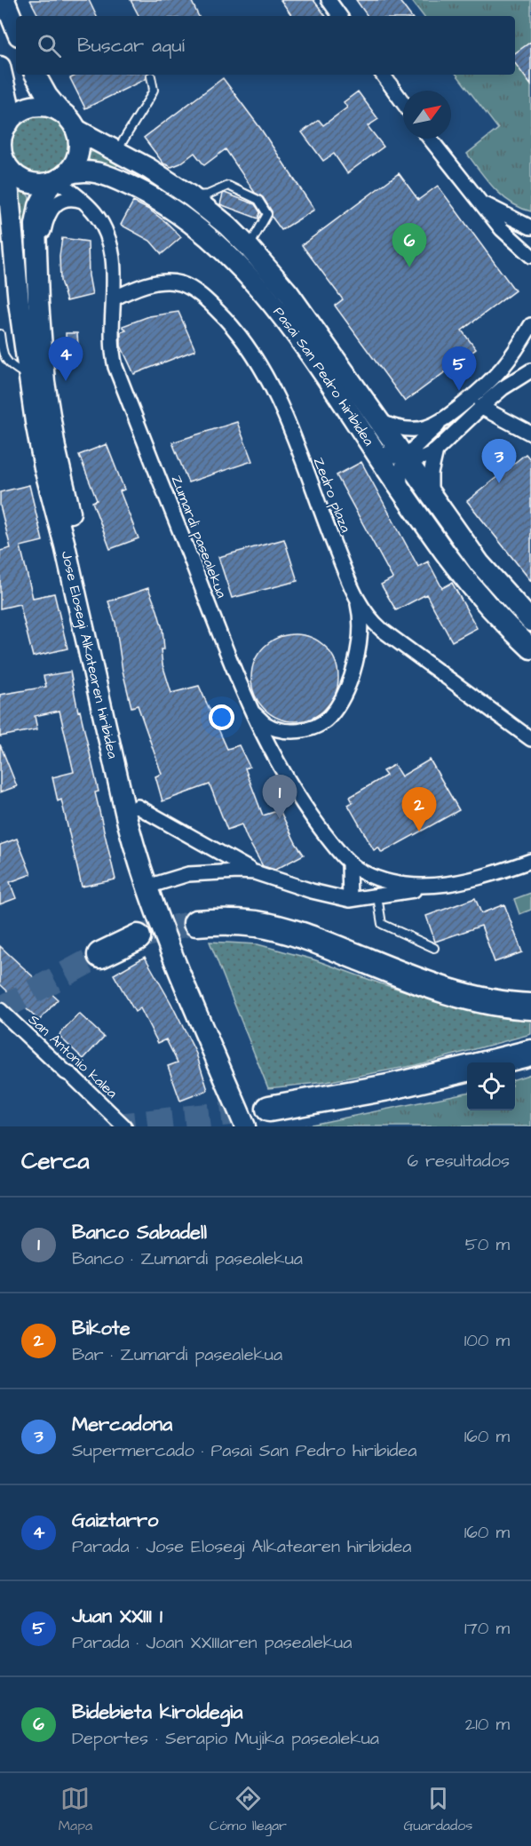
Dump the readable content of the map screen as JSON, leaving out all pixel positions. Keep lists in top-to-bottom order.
{
  "streets": {
    "main road": ["Pasai San Pedro hiribidea", "Jose Elosegi Alkatearen hiribidea"],
    "street": ["Zedro plaza", "Zumardi pasealekua", "San Antonio kalea"]
  },
  "crossings": [
    ["Pasai San Pedro hiribidea", "Zumardi pasealekua"],
    ["Pasai San Pedro hiribidea", "Jose Elosegi Alkatearen hiribidea"],
    ["Zedro plaza", "Zumardi pasealekua"],
    ["Zumardi pasealekua", "Jose Elosegi Alkatearen hiribidea"]
  ],
  "north": "top right",
  "page": {
    "search": "Buscar aquí",
    "pins": [
      "6",
      "4",
      "5",
      "3",
      "1",
      "2"
    ],
    "heading": ["Cerca", "6 resultados"],
    "list": [
      {
        "mark": "1",
        "name": "Banco Sabadell",
        "note": "Banco · Zumardi pasealekua",
        "value": "50 m"
      },
      {
        "mark": "2",
        "name": "Bikote",
        "note": "Bar · Zumardi pasealekua",
        "value": "100 m"
      },
      {
        "mark": "3",
        "name": "Mercadona",
        "note": "Supermercado · Pasai San Pedro hiribidea",
        "value": "160 m"
      },
      {
        "mark": "4",
        "name": "Gaiztarro",
        "note": "Parada · Jose Elosegi Alkatearen hiribidea",
        "value": "160 m"
      },
      {
        "mark": "5",
        "name": "Juan XXIII 1",
        "note": "Parada · Joan XXIIIaren pasealekua",
        "value": "170 m"
      },
      {
        "mark": "6",
        "name": "Bidebieta kiroldegia",
        "note": "Deportes · Serapio Mujika pasealekua",
        "value": "210 m"
      }
    ],
    "nav": ["Mapa", "Cómo llegar", "Guardados"]
  }
}
